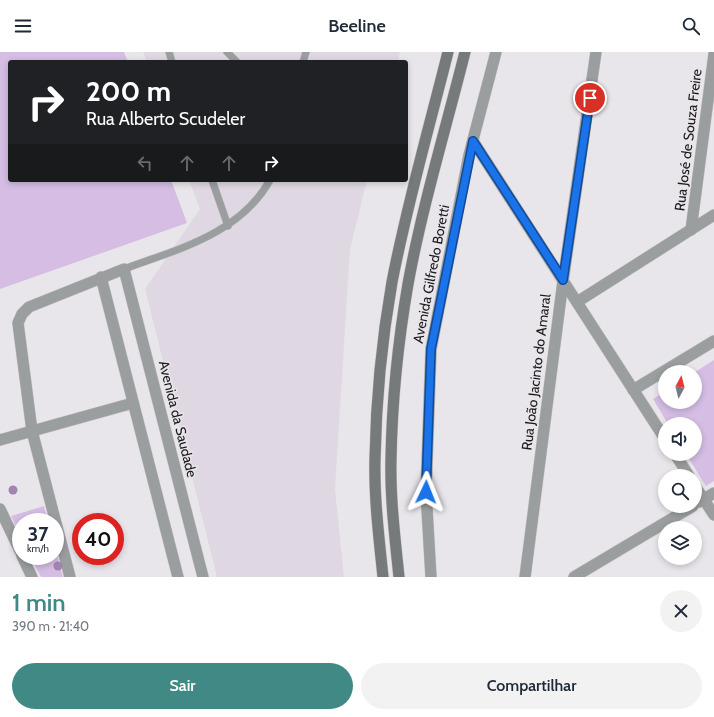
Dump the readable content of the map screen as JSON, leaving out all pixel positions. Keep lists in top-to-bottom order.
{
  "streets": {
    "street": [
      "Rua José de Souza Freire",
      "Avenida Gilfredo Boretti",
      "Rua João Jacinto do Amaral",
      "Avenida da Saudade"
    ]
  },
  "north": "top",
  "page": {
    "header": "Beeline",
    "turn": ["200 m", "Rua Alberto Scudeler"],
    "speed": "37 km/h",
    "limit": "40",
    "heading": ["1 min", "390 m · 21:40"],
    "buttons": ["Sair", "Compartilhar"]
  }
}
